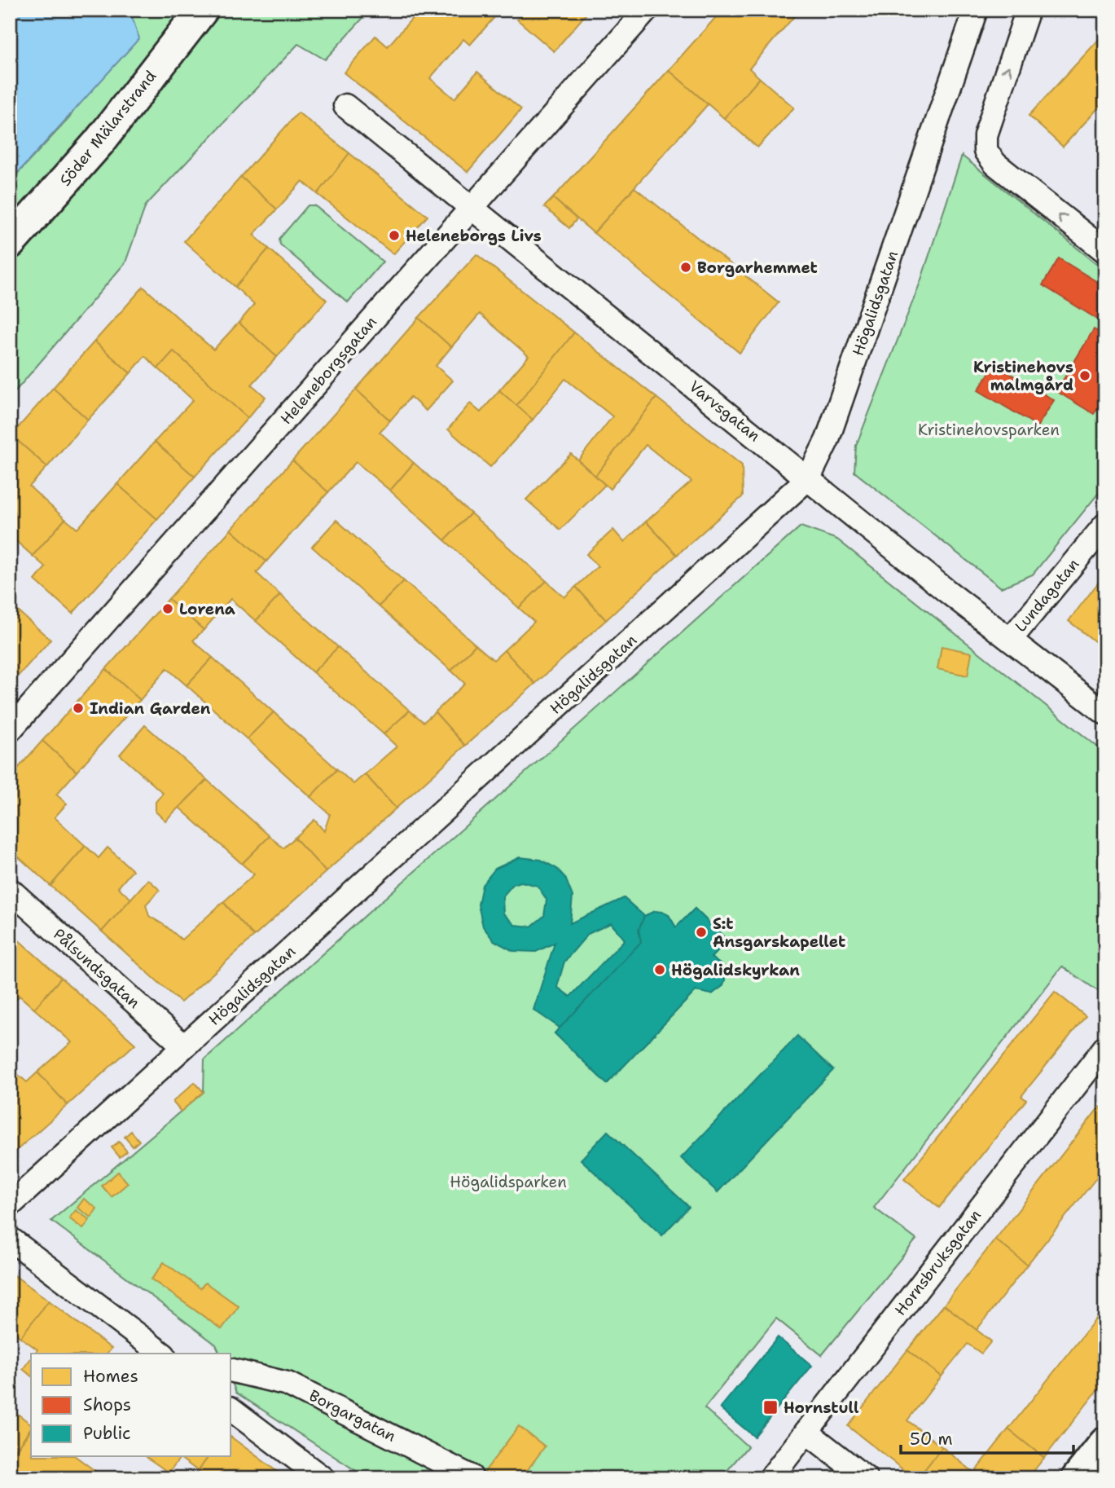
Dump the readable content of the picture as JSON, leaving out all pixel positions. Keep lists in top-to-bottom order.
{
  "streets": {
    "street": [
      "Söder Mälarstrand",
      "Högalidsgatan",
      "Heleneborgsgatan",
      "Varvsgatan",
      "Lundagatan",
      "Pålsundsgatan",
      "Hornsbruksgatan",
      "Borgargatan"
    ]
  },
  "crossings": [
    ["Högalidsgatan", "Varvsgatan"],
    ["Högalidsgatan", "Pålsundsgatan"],
    ["Heleneborgsgatan", "Varvsgatan"],
    ["Varvsgatan", "Lundagatan"]
  ],
  "parks": ["Kristinehovsparken", "Högalidsparken"],
  "places": {
    "other": [
      "Heleneborgs Livs",
      "Borgarhemmet",
      "Kristinehovs malmgård",
      "Lorena",
      "Indian Garden",
      "S:t Ansgarskapellet",
      "Högalidskyrkan"
    ],
    "transit": ["Hornstull"]
  },
  "legend": ["Homes", "Shops", "Public"],
  "scale_bar": "50 m"
}
